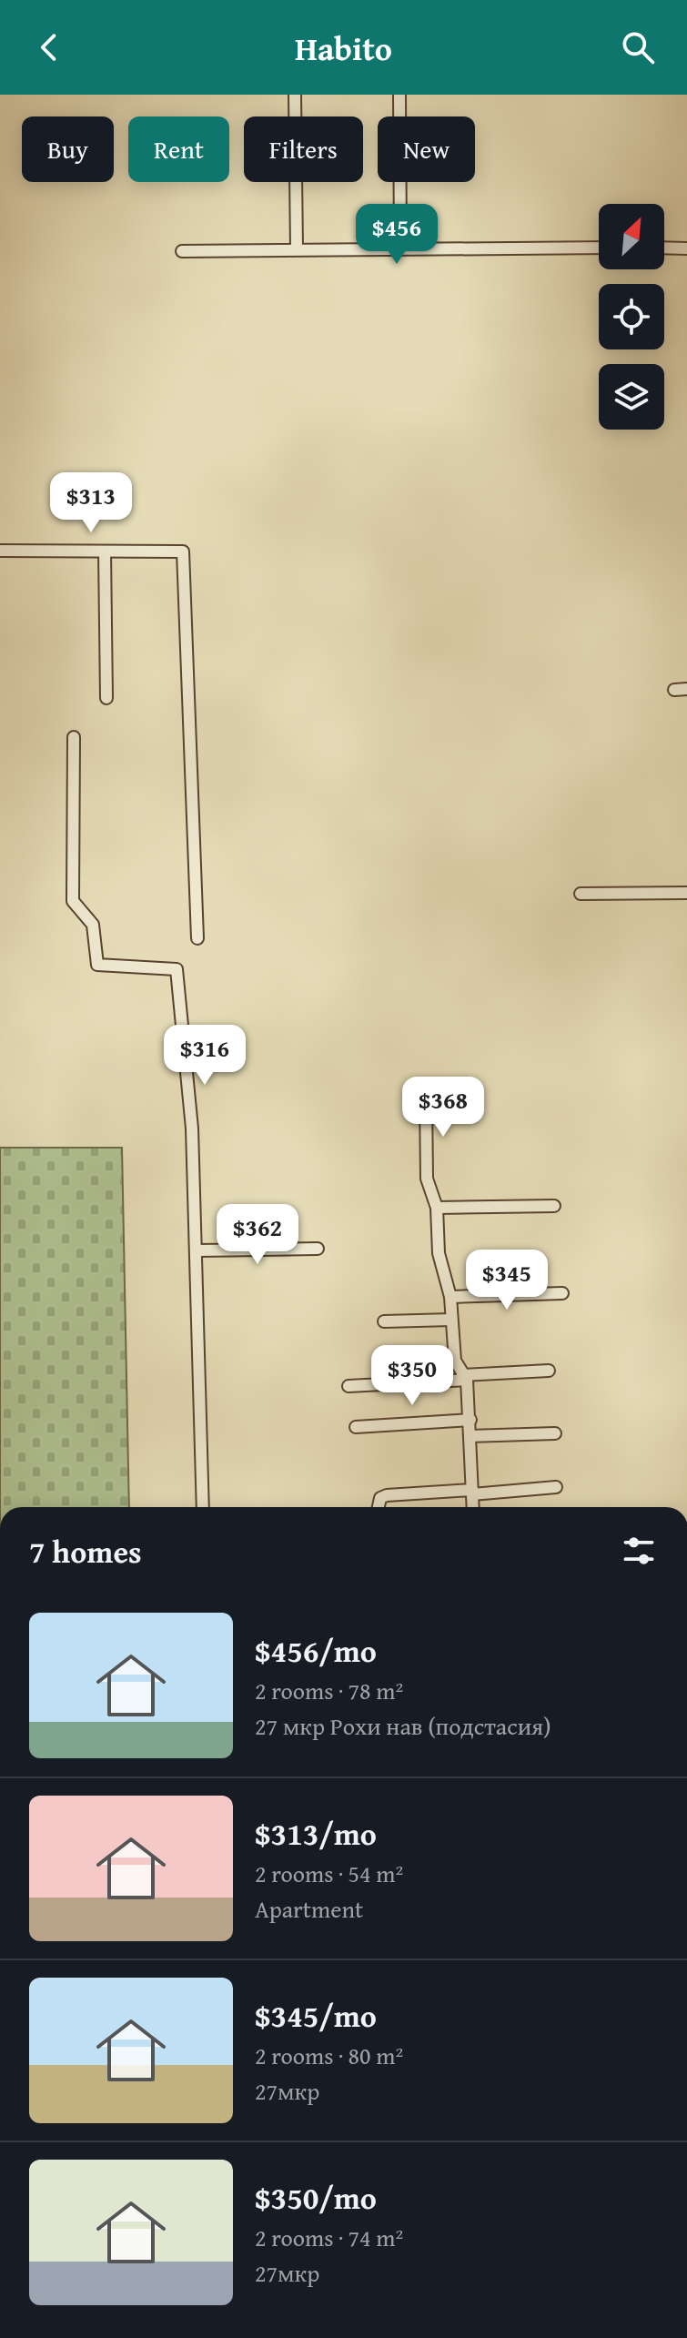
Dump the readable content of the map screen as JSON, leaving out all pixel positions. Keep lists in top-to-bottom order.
{
  "north": "top right",
  "page": {
    "header": "Habito",
    "chip": [
      "Buy",
      "Rent",
      "Filters",
      "New"
    ],
    "price": [
      "$456",
      "$313",
      "$316",
      "$368",
      "$362",
      "$345",
      "$350"
    ],
    "heading": "7 homes",
    "list": [
      {
        "name": "$456/mo",
        "note": "2 rooms · 78 m² · 27 мкр Рохи нав (подстасия)"
      },
      {
        "name": "$313/mo",
        "note": "2 rooms · 54 m² · Apartment"
      },
      {
        "name": "$345/mo",
        "note": "2 rooms · 80 m² · 27мкр"
      },
      {
        "name": "$350/mo",
        "note": "2 rooms · 74 m² · 27мкр"
      }
    ]
  }
}
